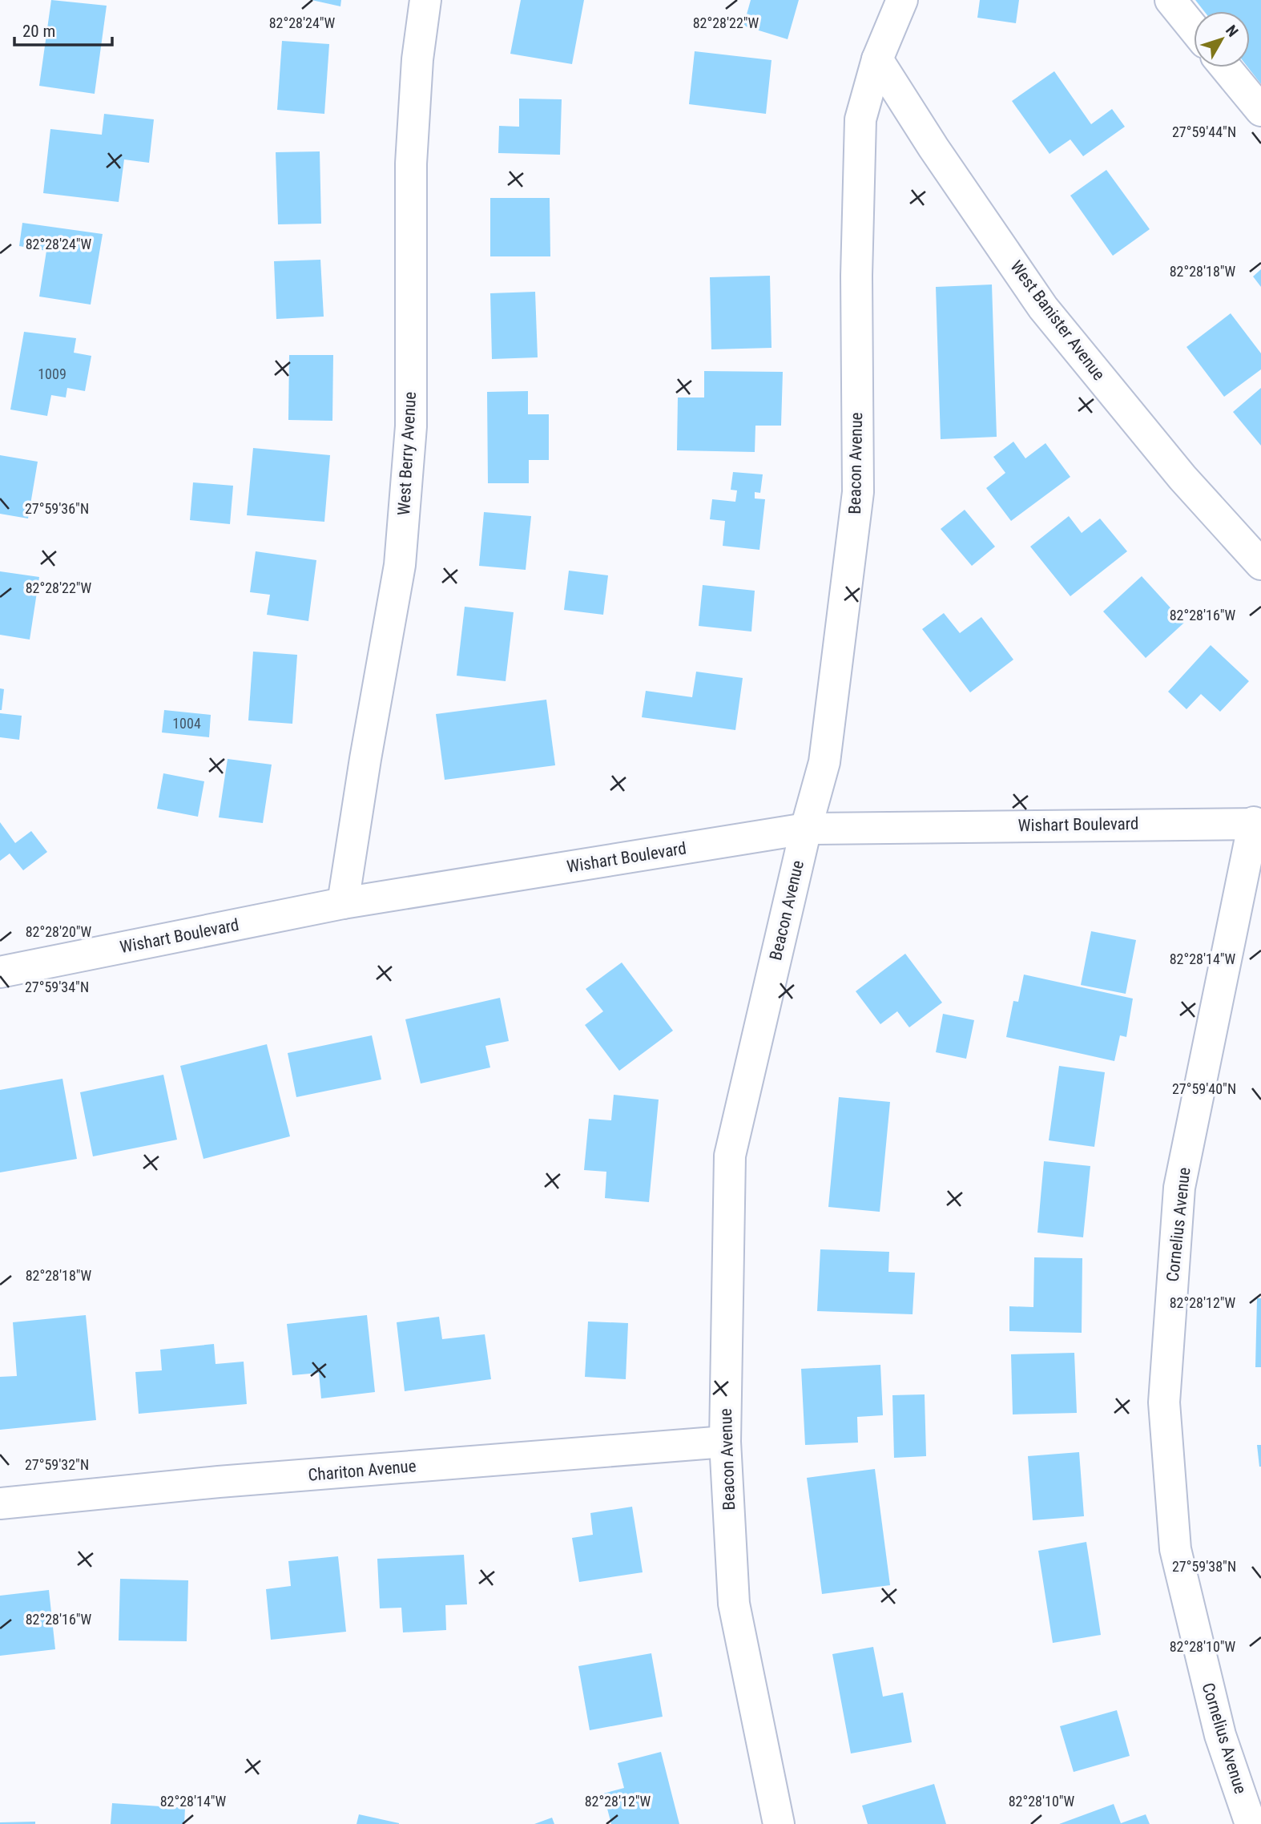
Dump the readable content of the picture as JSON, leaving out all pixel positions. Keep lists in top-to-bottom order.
{
  "streets": {
    "street": [
      "West Banister Avenue",
      "West Berry Avenue",
      "Beacon Avenue",
      "Wishart Boulevard",
      "Cornelius Avenue",
      "Chariton Avenue"
    ]
  },
  "crossings": [
    ["West Banister Avenue", "Beacon Avenue"],
    ["West Berry Avenue", "Wishart Boulevard"],
    ["Beacon Avenue", "Wishart Boulevard"],
    ["Beacon Avenue", "Chariton Avenue"],
    ["Wishart Boulevard", "Cornelius Avenue"]
  ],
  "house_numbers": ["1009", "1004"],
  "scale_bar": "20 m",
  "north": "top right",
  "coordinates": [
    "82°28'24\"W",
    "82°28'22\"W",
    "27°59'44\"N",
    "82°28'18\"W",
    "27°59'36\"N",
    "82°28'16\"W",
    "82°28'20\"W",
    "82°28'14\"W",
    "27°59'34\"N",
    "27°59'40\"N",
    "82°28'12\"W",
    "27°59'32\"N",
    "27°59'38\"N",
    "82°28'10\"W"
  ]
}
